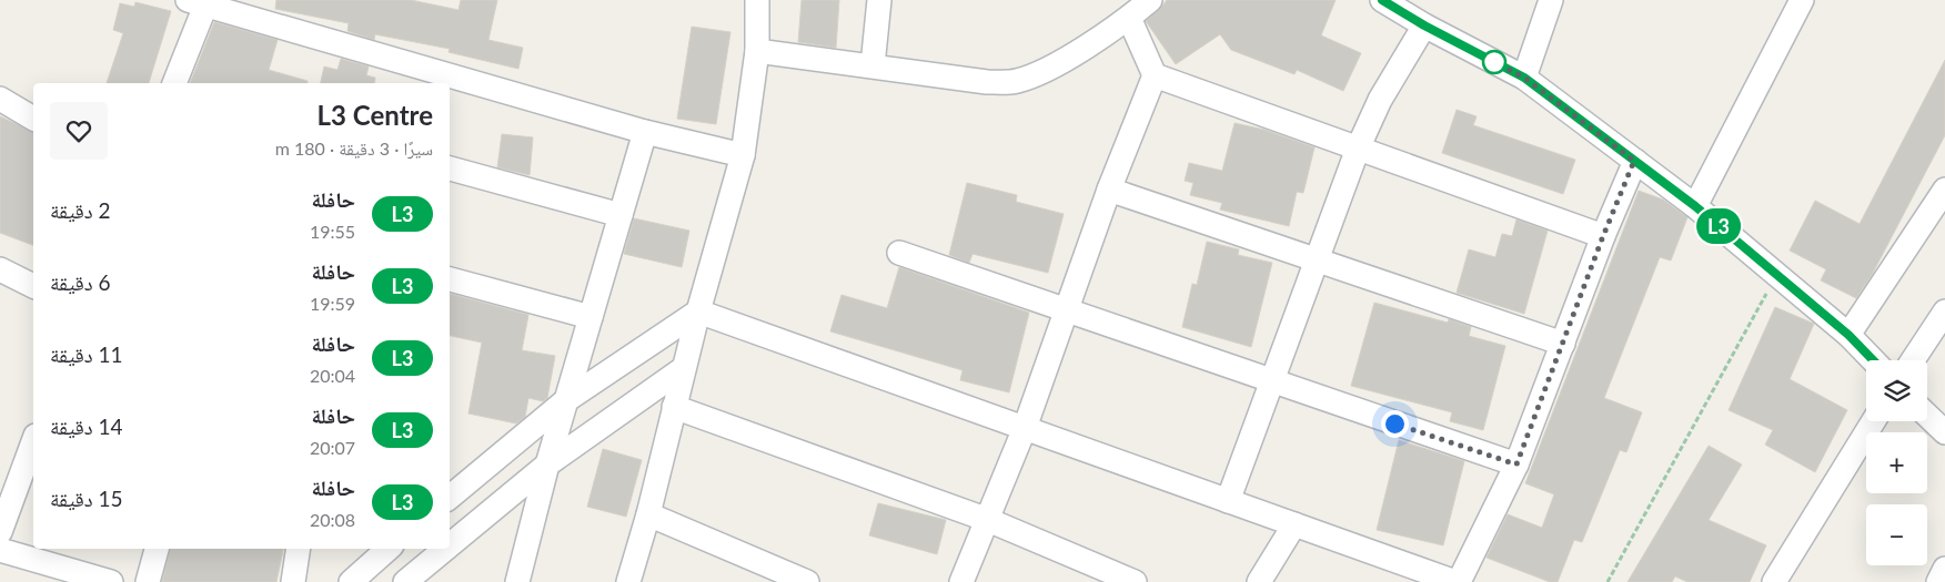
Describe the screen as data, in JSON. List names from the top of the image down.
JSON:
{
  "lines": ["bus line L3"],
  "page": {
    "on_map": "L3",
    "heading": ["L3 Centre", "سيرًا · 3 دقيقة · 180 m"],
    "list": [
      {
        "mark": "L3",
        "name": "حافلة",
        "note": "19:55",
        "value": "2 دقيقة"
      },
      {
        "mark": "L3",
        "name": "حافلة",
        "note": "19:59",
        "value": "6 دقيقة"
      },
      {
        "mark": "L3",
        "name": "حافلة",
        "note": "20:04",
        "value": "11 دقيقة"
      },
      {
        "mark": "L3",
        "name": "حافلة",
        "note": "20:07",
        "value": "14 دقيقة"
      },
      {
        "mark": "L3",
        "name": "حافلة",
        "note": "20:08",
        "value": "15 دقيقة"
      }
    ],
    "map_buttons": ["+", "−"]
  }
}
